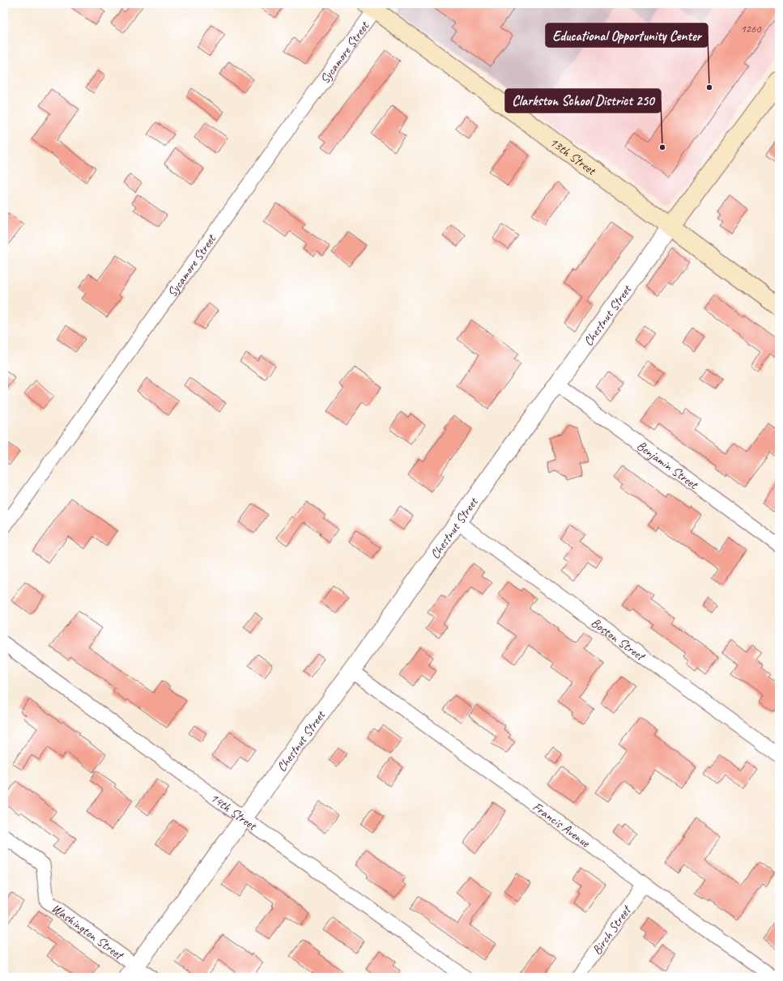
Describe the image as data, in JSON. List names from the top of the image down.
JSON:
{
  "streets": {
    "main road": ["13th Street", "Chestnut Street"],
    "street": [
      "Sycamore Street",
      "Benjamin Street",
      "Boston Street",
      "14th Street",
      "Francis Avenue",
      "Washington Street",
      "Birch Street"
    ]
  },
  "crossings": [
    ["Sycamore Street", "13th Street"],
    ["13th Street", "Chestnut Street"],
    ["Chestnut Street", "Benjamin Street"],
    ["Chestnut Street", "Boston Street"],
    ["Chestnut Street", "14th Street"],
    ["Chestnut Street", "Francis Avenue"],
    ["Chestnut Street", "Washington Street"],
    ["Francis Avenue", "Birch Street"]
  ],
  "places": ["Educational Opportunity Center", "Clarkston School District 250"],
  "house_numbers": ["1260"]
}
